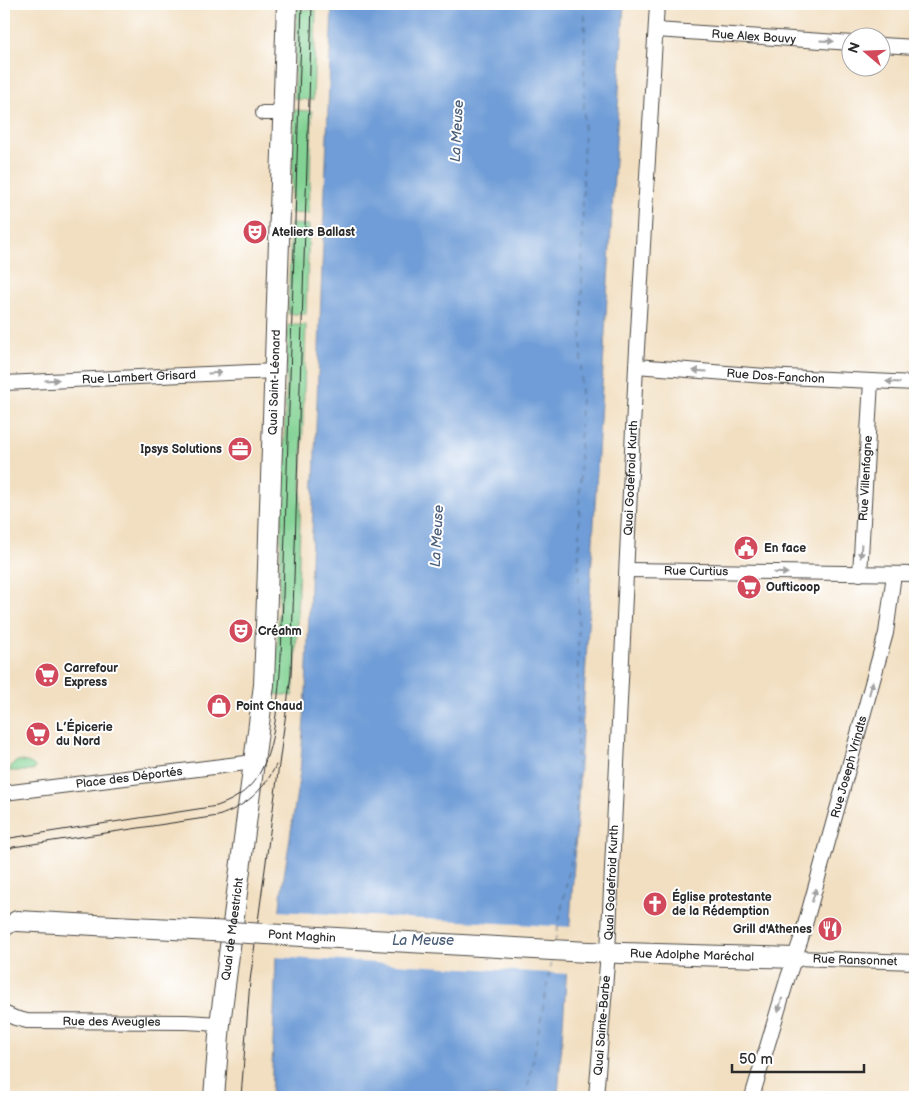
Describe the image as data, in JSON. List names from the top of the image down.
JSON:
{
  "streets": {
    "main road": [
      "Quai Saint-Léonard",
      "Quai de Maestricht",
      "Pont Maghin",
      "Rue Adolphe Maréchal"
    ],
    "street": [
      "Rue Alex Bouvy",
      "Rue Lambert Grisard",
      "Rue Dos-Fanchon",
      "Rue Villenfagne",
      "Quai Godefroid Kurth",
      "Rue Curtius",
      "Rue Joseph Vrindts",
      "Place des Déportés",
      "Rue Ransonnet",
      "Rue des Aveugles",
      "Quai Sainte-Barbe"
    ]
  },
  "crossings": [
    ["Rue Alex Bouvy", "Quai Godefroid Kurth"],
    ["Rue Lambert Grisard", "Quai Saint-Léonard"],
    ["Rue Dos-Fanchon", "Rue Villenfagne"],
    ["Rue Dos-Fanchon", "Quai Godefroid Kurth"],
    ["Quai Saint-Léonard", "Place des Déportés"],
    ["Quai Saint-Léonard", "Quai de Maestricht"],
    ["Rue Villenfagne", "Rue Curtius"],
    ["Quai Godefroid Kurth", "Rue Curtius"],
    ["Quai Godefroid Kurth", "Rue Adolphe Maréchal"],
    ["Quai Godefroid Kurth", "Quai Sainte-Barbe"],
    ["Rue Curtius", "Rue Joseph Vrindts"],
    ["Rue Joseph Vrindts", "Rue Adolphe Maréchal"],
    ["Rue Joseph Vrindts", "Rue Ransonnet"],
    ["Place des Déportés", "Quai de Maestricht"],
    ["Quai de Maestricht", "Rue des Aveugles"],
    ["Pont Maghin", "Rue Adolphe Maréchal"],
    ["Rue Adolphe Maréchal", "Rue Ransonnet"],
    ["Rue Adolphe Maréchal", "Quai Sainte-Barbe"]
  ],
  "one_way": [
    "Rue Alex Bouvy",
    "Rue Lambert Grisard",
    "Rue Dos-Fanchon",
    "Rue Villenfagne",
    "Rue Curtius"
  ],
  "water": ["La Meuse"],
  "places": {
    "theatre": ["Ateliers Ballast", "Créahm"],
    "office": ["Ipsys Solutions"],
    "public building": ["En face"],
    "supermarket": ["Oufticoop", "Carrefour Express", "L’Épicerie du Nord"],
    "shop": ["Point Chaud"],
    "church": ["Église protestante de la Rédemption"],
    "restaurant": ["Grill d'Athenes"]
  },
  "scale_bar": "50 m",
  "north": "left"
}
